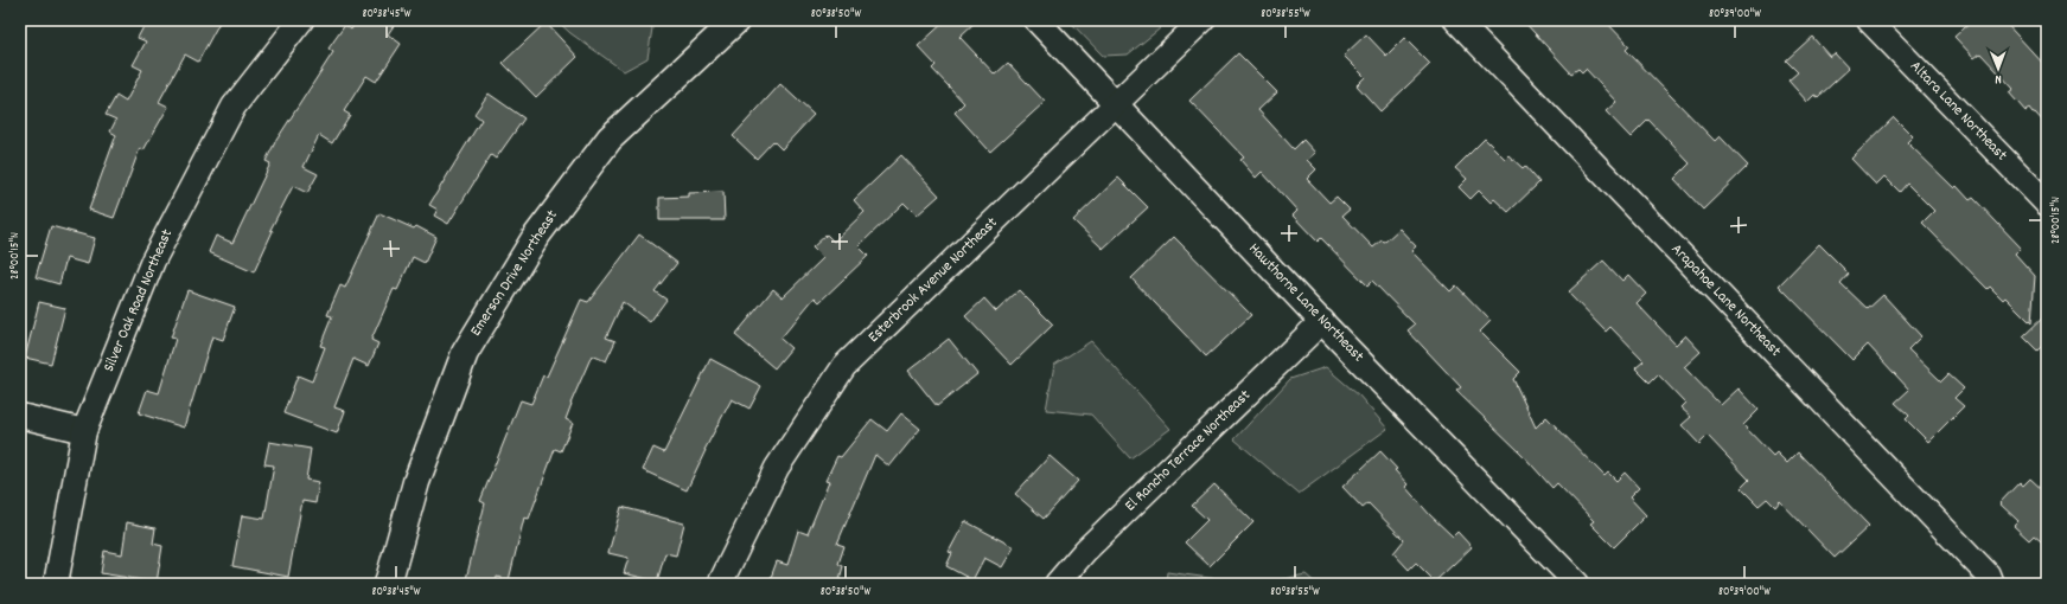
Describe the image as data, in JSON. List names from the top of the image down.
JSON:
{
  "streets": {
    "street": [
      "Altara Lane Northeast",
      "Emerson Drive Northeast",
      "Esterbrook Avenue Northeast",
      "Silver Oak Road Northeast",
      "Arapahoe Lane Northeast",
      "Hawthorne Lane Northeast",
      "El Rancho Terrace Northeast"
    ]
  },
  "crossings": [
    ["Esterbrook Avenue Northeast", "Hawthorne Lane Northeast"],
    ["Hawthorne Lane Northeast", "El Rancho Terrace Northeast"]
  ],
  "north": "bottom",
  "coordinates": [
    "80°38'45\"W",
    "80°38'50\"W",
    "80°38'55\"W",
    "80°39'00\"W",
    "28°00'15\"N"
  ]
}
